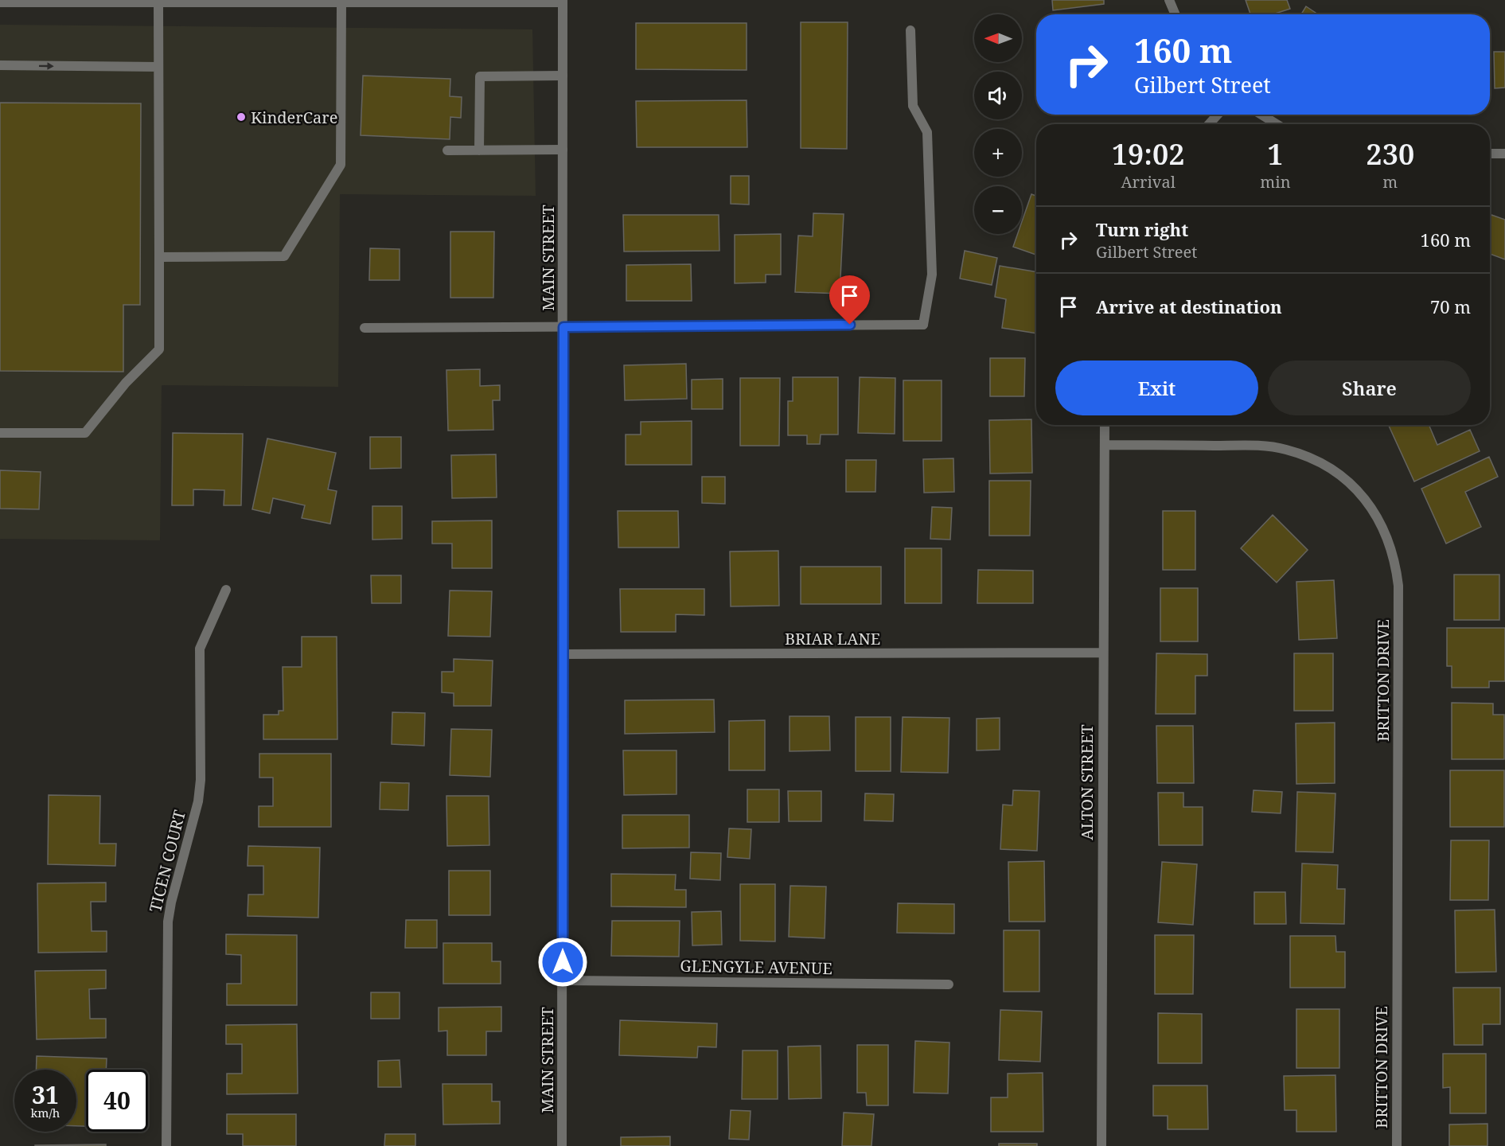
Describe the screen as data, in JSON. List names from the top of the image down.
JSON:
{
  "streets": {
    "street": [
      "MAIN STREET",
      "BRIAR LANE",
      "BRITTON DRIVE",
      "ALTON STREET",
      "TICEN COURT",
      "GLENGYLE AVENUE"
    ]
  },
  "crossings": [
    ["MAIN STREET", "BRIAR LANE"],
    ["MAIN STREET", "GLENGYLE AVENUE"],
    ["BRIAR LANE", "ALTON STREET"],
    ["BRITTON DRIVE", "ALTON STREET"]
  ],
  "places": ["KinderCare"],
  "north": "left",
  "page": {
    "map_buttons": ["+", "−"],
    "turn": ["160 m", "Gilbert Street"],
    "eta": [
      "19:02",
      "Arrival",
      "1",
      "min",
      "230",
      "m"
    ],
    "list": [
      {
        "name": "Turn right",
        "note": "Gilbert Street",
        "value": "160 m"
      },
      {
        "name": "Arrive at destination",
        "value": "70 m"
      }
    ],
    "buttons": ["Exit", "Share"],
    "speed": "31 km/h",
    "limit": "40"
  }
}
